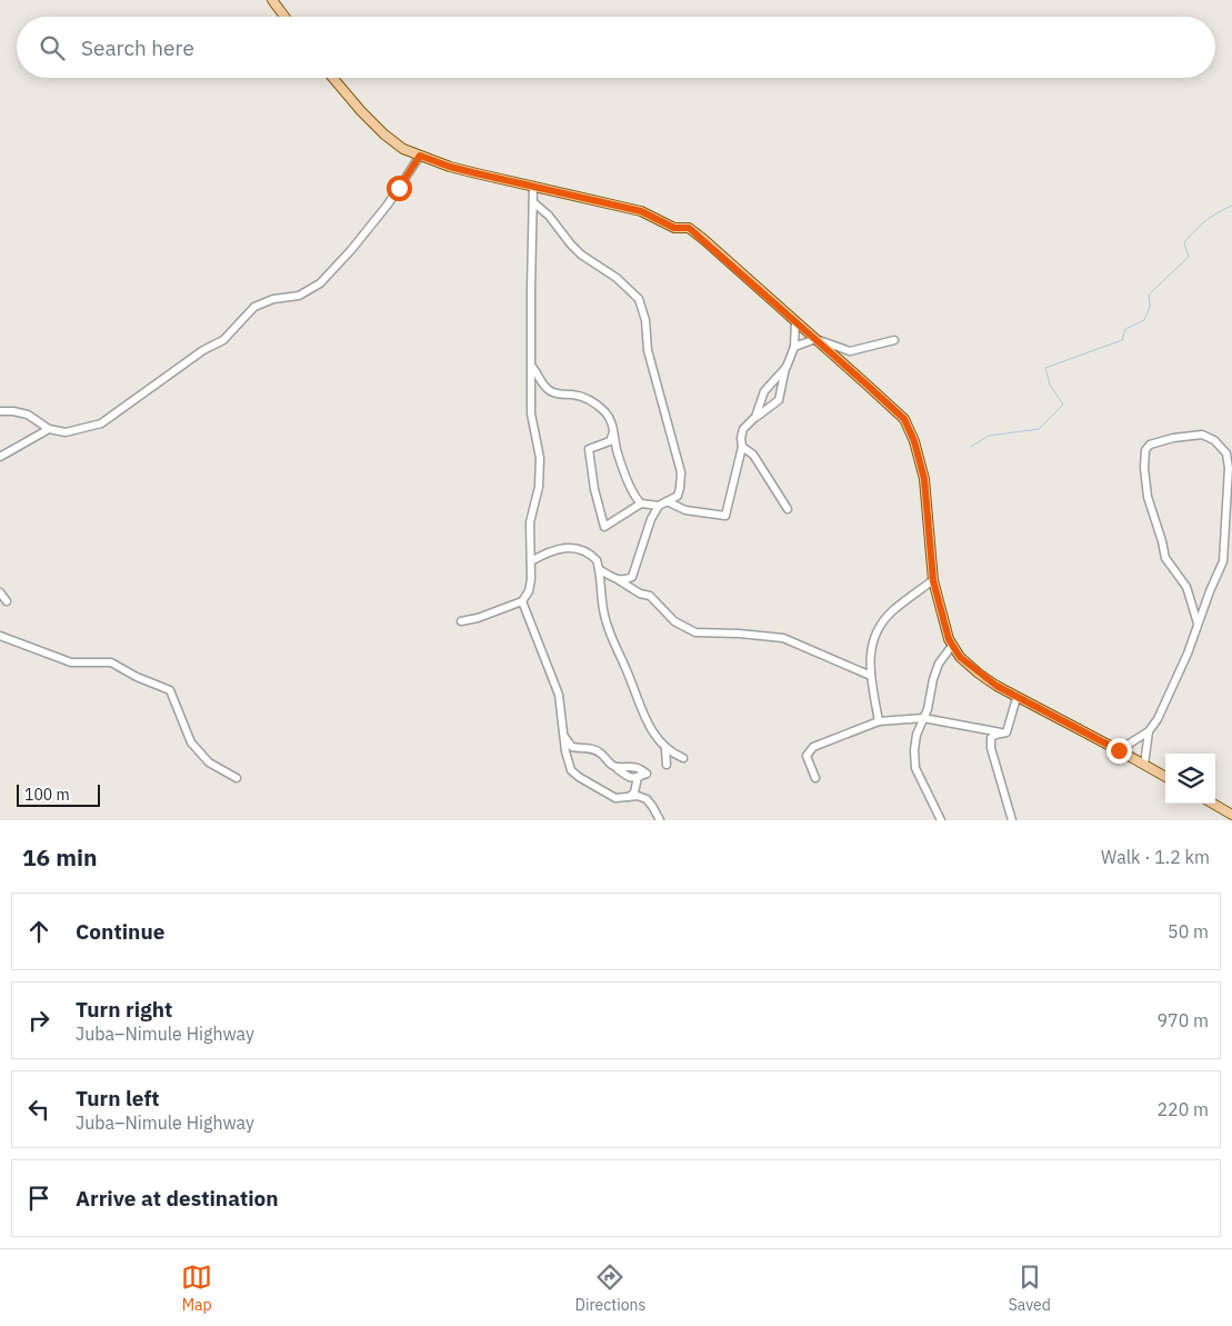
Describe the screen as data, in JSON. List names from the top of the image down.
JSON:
{
  "scale_bar": "100 m",
  "page": {
    "search": "Search here",
    "scale": "100 m",
    "heading": ["16 min", "Walk · 1.2 km"],
    "list": [
      ["Continue", "50 m"],
      ["Turn right", "Juba–Nimule Highway", "970 m"],
      ["Turn left", "Juba–Nimule Highway", "220 m"],
      "Arrive at destination"
    ],
    "nav": ["Map", "Directions", "Saved"]
  }
}
